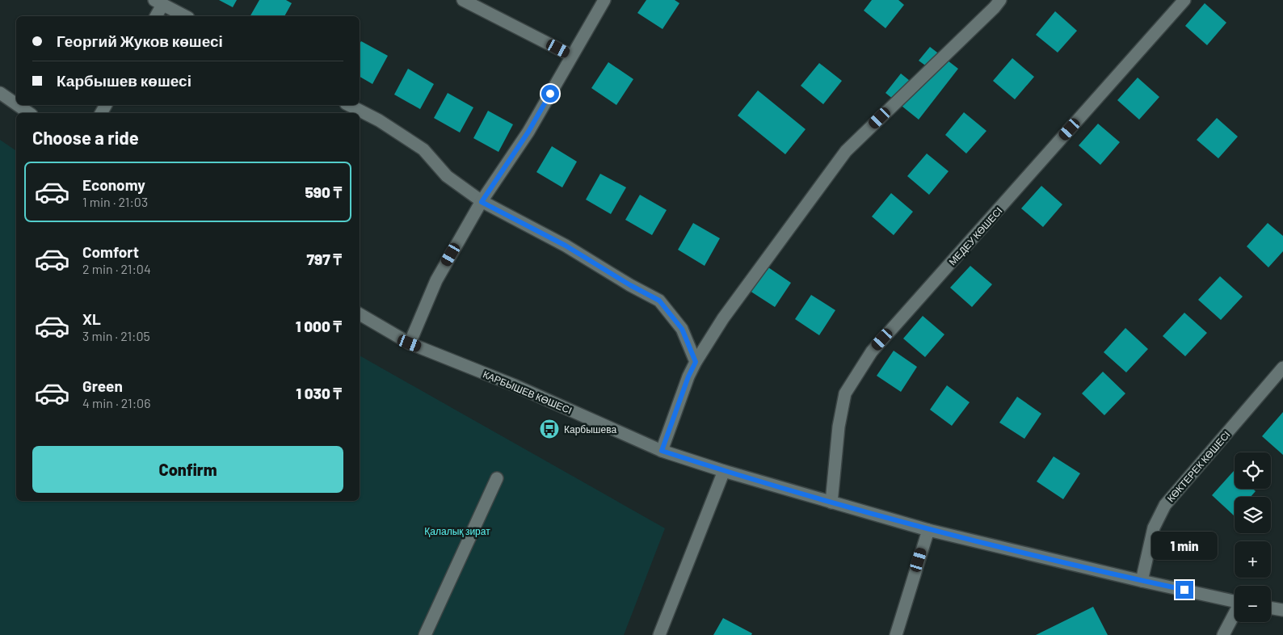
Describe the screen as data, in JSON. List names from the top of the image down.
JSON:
{
  "streets": {
    "street": ["МЕДЕУ КӨШЕСІ", "КАРБЫШЕВ КӨШЕСІ", "КӨКТЕРЕК КӨШЕСІ"]
  },
  "crossings": [
    ["МЕДЕУ КӨШЕСІ", "КАРБЫШЕВ КӨШЕСІ"],
    ["КАРБЫШЕВ КӨШЕСІ", "КӨКТЕРЕК КӨШЕСІ"]
  ],
  "parks": ["Қалалық зират"],
  "places": {
    "bus stop": ["Карбышева"]
  },
  "page": {
    "banner": ["Георгий Жуков көшесі", "Карбышев көшесі"],
    "heading": "Choose a ride",
    "list": [
      {
        "name": "Economy",
        "note": "1 min · 21:03",
        "value": "590 ₸"
      },
      {
        "name": "Comfort",
        "note": "2 min · 21:04",
        "value": "797 ₸"
      },
      {
        "name": "XL",
        "note": "3 min · 21:05",
        "value": "1 000 ₸"
      },
      {
        "name": "Green",
        "note": "4 min · 21:06",
        "value": "1 030 ₸"
      }
    ],
    "buttons": "Confirm",
    "map_buttons": ["+", "−"],
    "bubble": "1 min"
  }
}
